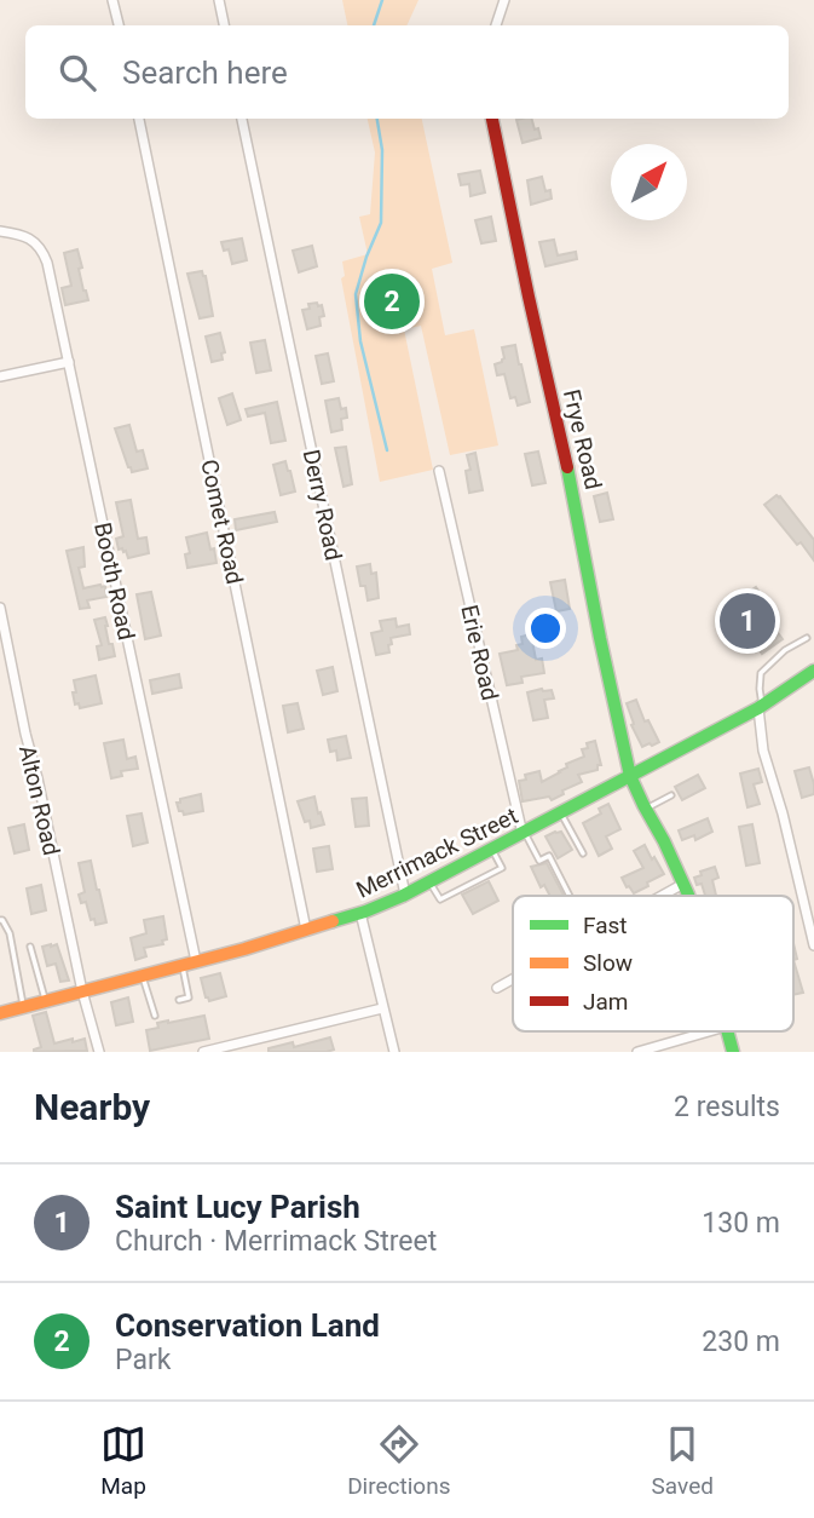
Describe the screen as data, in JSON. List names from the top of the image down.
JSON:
{
  "streets": {
    "street": [
      "Frye Road",
      "Derry Road",
      "Comet Road",
      "Booth Road",
      "Erie Road",
      "Alton Road",
      "Merrimack Street"
    ]
  },
  "crossings": [
    ["Frye Road", "Merrimack Street"],
    ["Derry Road", "Merrimack Street"],
    ["Comet Road", "Merrimack Street"],
    ["Booth Road", "Merrimack Street"],
    ["Erie Road", "Merrimack Street"],
    ["Alton Road", "Merrimack Street"]
  ],
  "legend": ["Fast", "Slow", "Jam"],
  "north": "top right",
  "page": {
    "search": "Search here",
    "pins": ["2", "1"],
    "heading": ["Nearby", "2 results"],
    "list": [
      {
        "mark": "1",
        "name": "Saint Lucy Parish",
        "note": "Church · Merrimack Street",
        "value": "130 m"
      },
      {
        "mark": "2",
        "name": "Conservation Land",
        "note": "Park",
        "value": "230 m"
      }
    ],
    "nav": ["Map", "Directions", "Saved"]
  }
}
